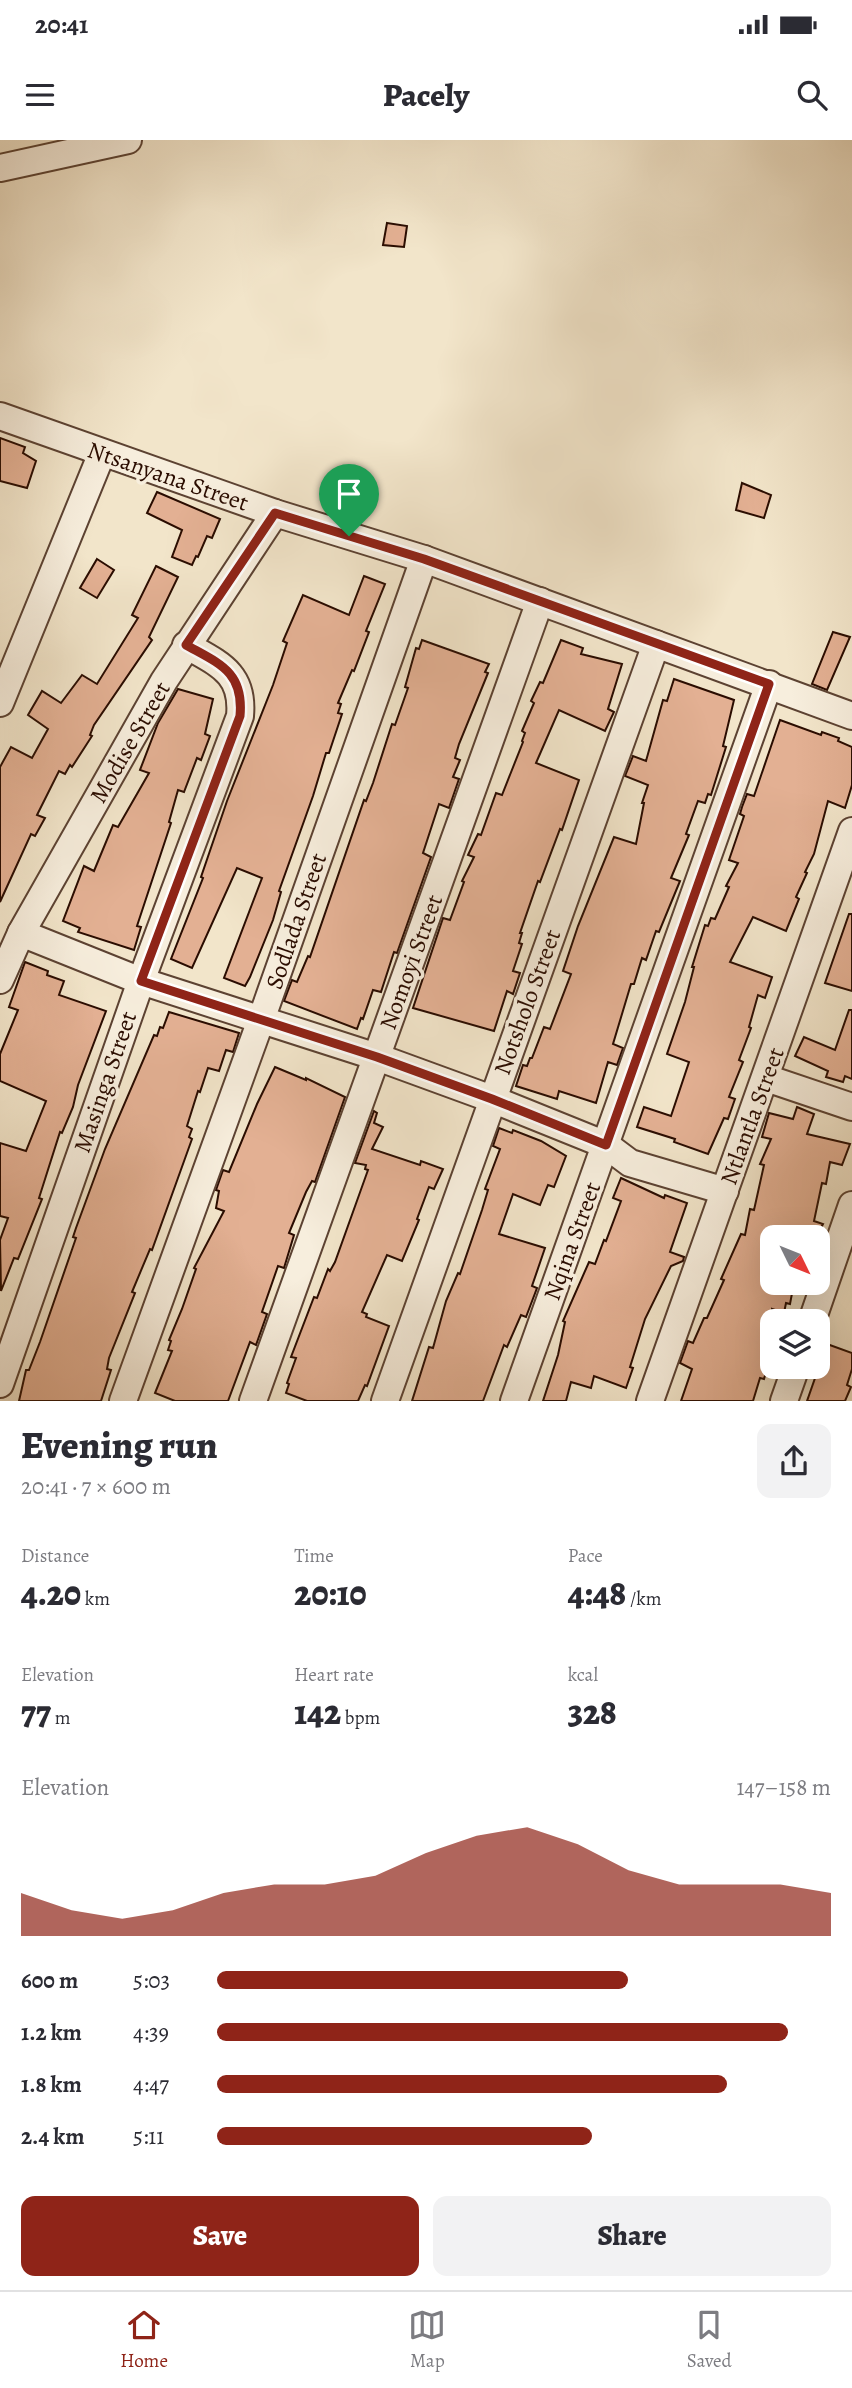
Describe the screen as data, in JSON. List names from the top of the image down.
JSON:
{
  "streets": {
    "street": [
      "Ntsanyana Street",
      "Modise Street",
      "Sodlada Street",
      "Nomoyi Street",
      "Notsholo Street",
      "Masinga Street",
      "Ntlantla Street",
      "Nqina Street"
    ]
  },
  "crossings": [
    ["Ntsanyana Street", "Modise Street"],
    ["Ntsanyana Street", "Sodlada Street"],
    ["Ntsanyana Street", "Nomoyi Street"],
    ["Ntsanyana Street", "Notsholo Street"],
    ["Ntsanyana Street", "Nqina Street"],
    ["Modise Street", "Masinga Street"]
  ],
  "north": "bottom right",
  "page": {
    "status": "20:41",
    "header": "Pacely",
    "heading": ["Evening run", "20:41 · 7 × 600 m"],
    "stats": [
      ["Distance", "4.20 km"],
      ["Time", "20:10"],
      ["Pace", "4:48 /km"],
      ["Elevation", "77 m"],
      ["Heart rate", "142 bpm"],
      ["kcal", "328"]
    ],
    "chart": ["Elevation", "147–158 m"],
    "list": [
      {
        "name": "600 m",
        "note": "5:03"
      },
      {
        "name": "1.2 km",
        "note": "4:39"
      },
      {
        "name": "1.8 km",
        "note": "4:47"
      },
      {
        "name": "2.4 km",
        "note": "5:11"
      }
    ],
    "buttons": ["Save", "Share"],
    "tabs": ["Home", "Map", "Saved"]
  }
}
